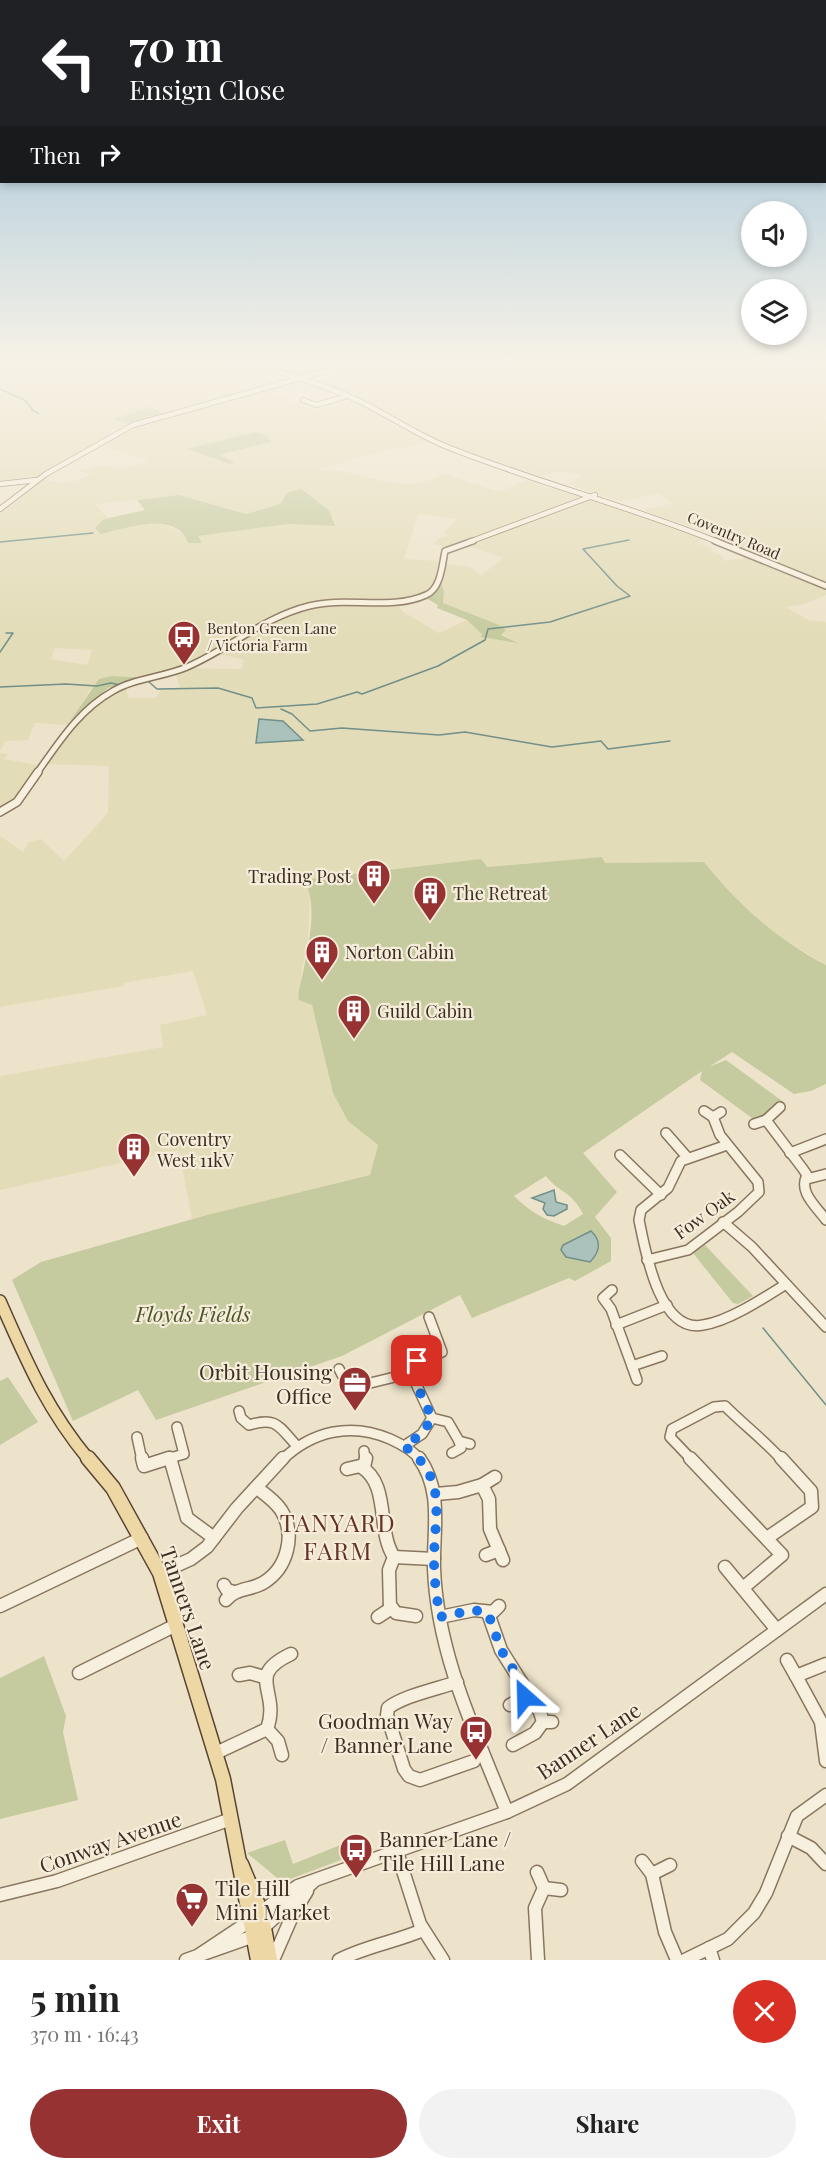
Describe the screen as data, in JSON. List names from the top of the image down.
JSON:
{
  "streets": {
    "main road": ["Tanners Lane"],
    "street": [
      "Coventry Road",
      "Fow Oak",
      "Banner Lane",
      "Conway Avenue"
    ]
  },
  "crossings": [
    ["Tanners Lane", "Banner Lane"],
    ["Tanners Lane", "Conway Avenue"]
  ],
  "districts": ["TANYARD FARM"],
  "parks": ["Floyds Fields"],
  "places": {
    "bus stop": ["Benton Green Lane / Victoria Farm", "Goodman Way / Banner Lane", "Banner Lane / Tile Hill Lane"],
    "building": [
      "Trading Post",
      "The Retreat",
      "Norton Cabin",
      "Guild Cabin",
      "Coventry West 11kV"
    ],
    "office": ["Orbit Housing Office"],
    "supermarket": ["Tile Hill Mini Market"]
  },
  "page": {
    "turn": ["70 m", "Ensign Close"],
    "then": "Then",
    "heading": ["5 min", "370 m · 16:43"],
    "buttons": ["Exit", "Share"]
  }
}
